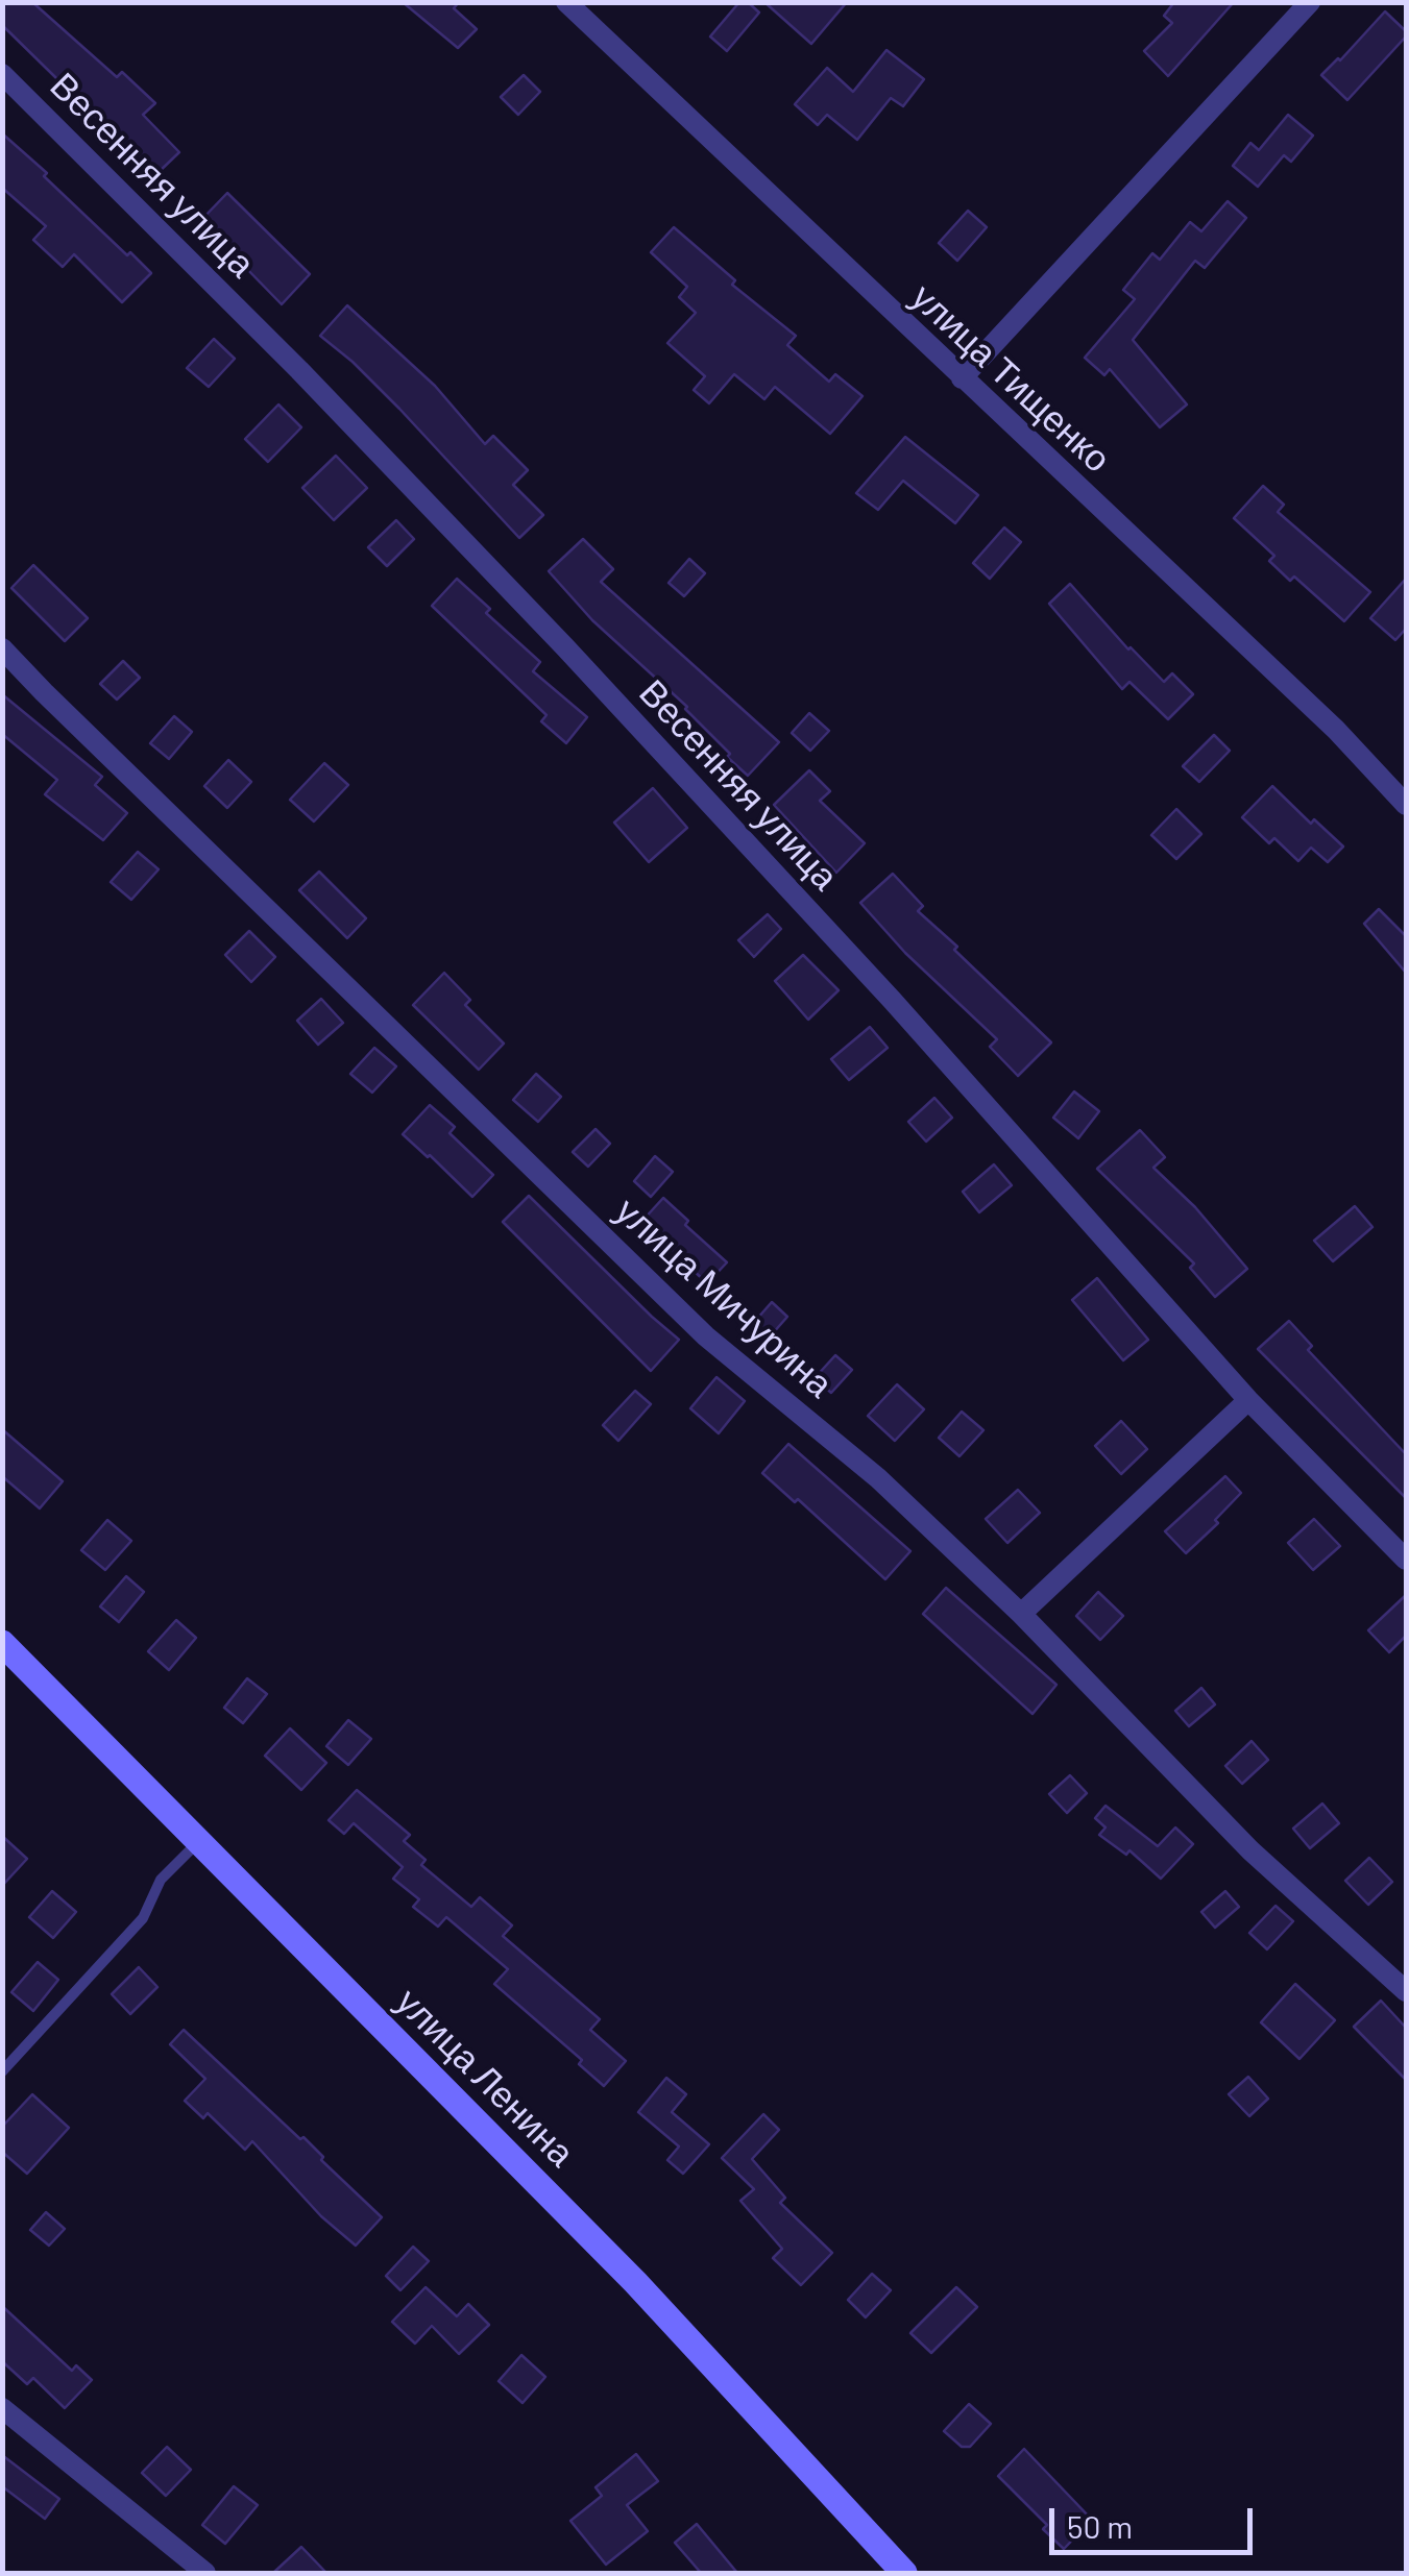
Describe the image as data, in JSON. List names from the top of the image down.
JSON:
{
  "streets": {
    "main road": ["улица Ленина"],
    "street": ["Весенняя улица", "улица Тищенко", "улица Мичурина"]
  },
  "scale_bar": "50 m"
}
